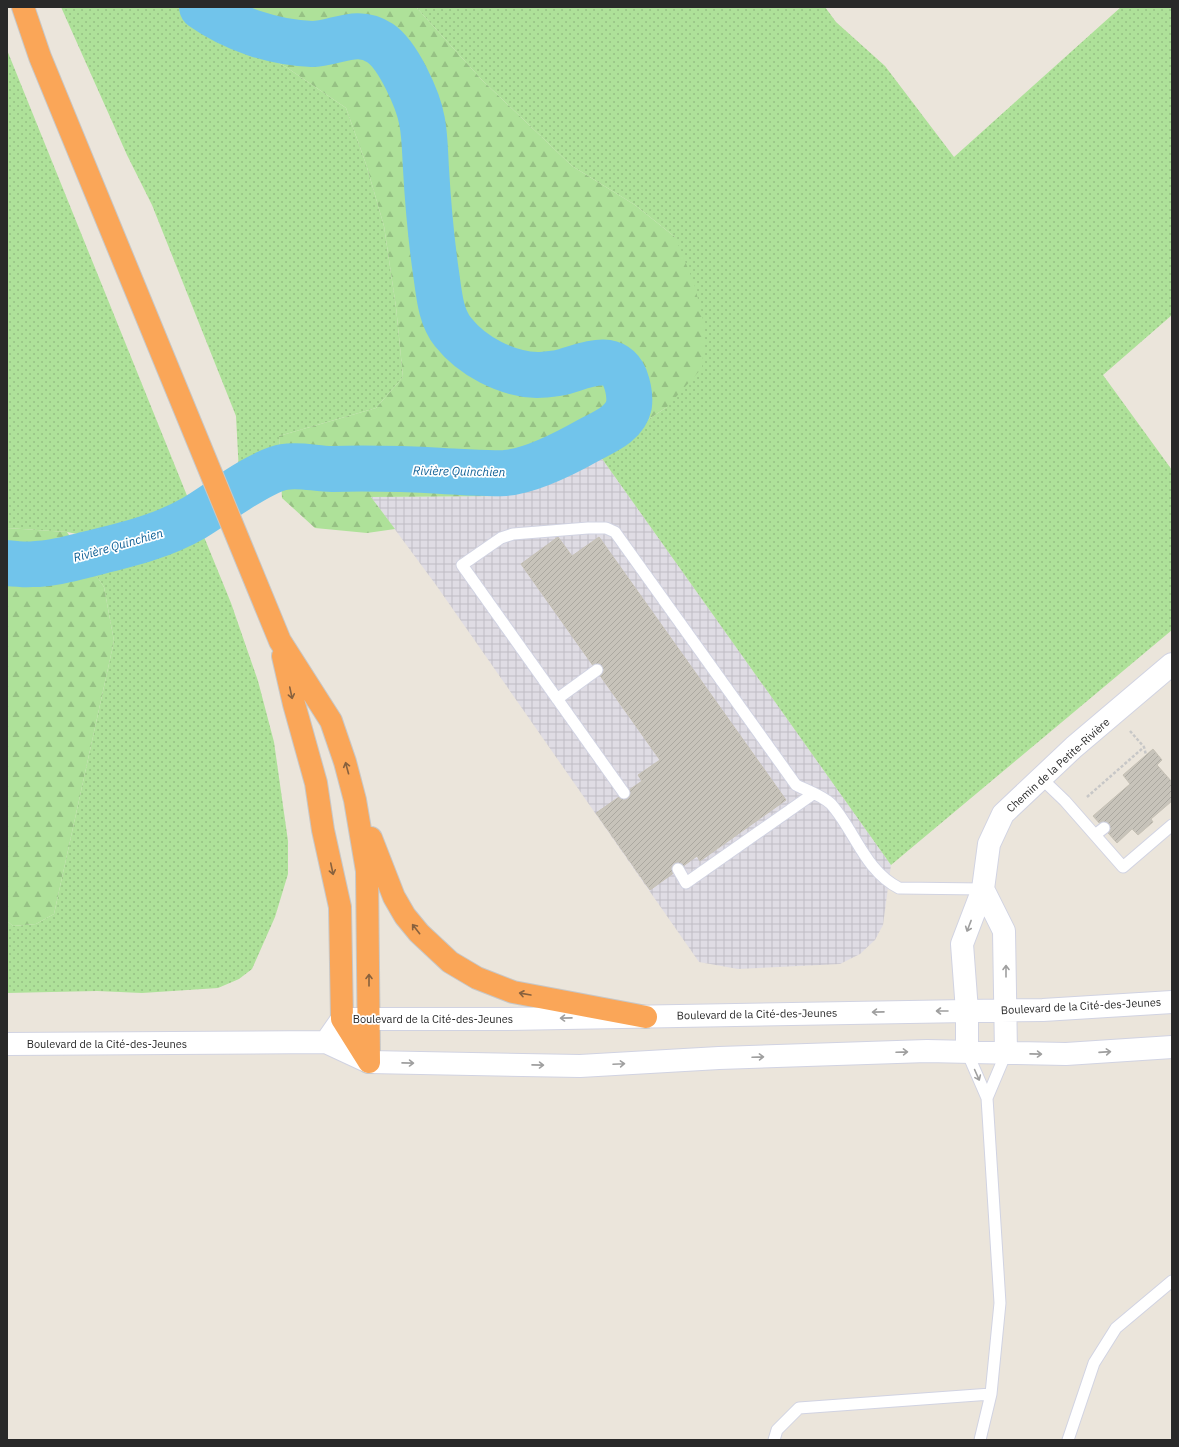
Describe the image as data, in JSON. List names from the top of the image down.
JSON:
{
  "streets": {
    "main road": ["Chemin de la Petite-Rivière", "Boulevard de la Cité-des-Jeunes"]
  },
  "crossings": [
    ["Chemin de la Petite-Rivière", "Boulevard de la Cité-des-Jeunes"]
  ],
  "water": ["Rivière Quinchien"]
}
